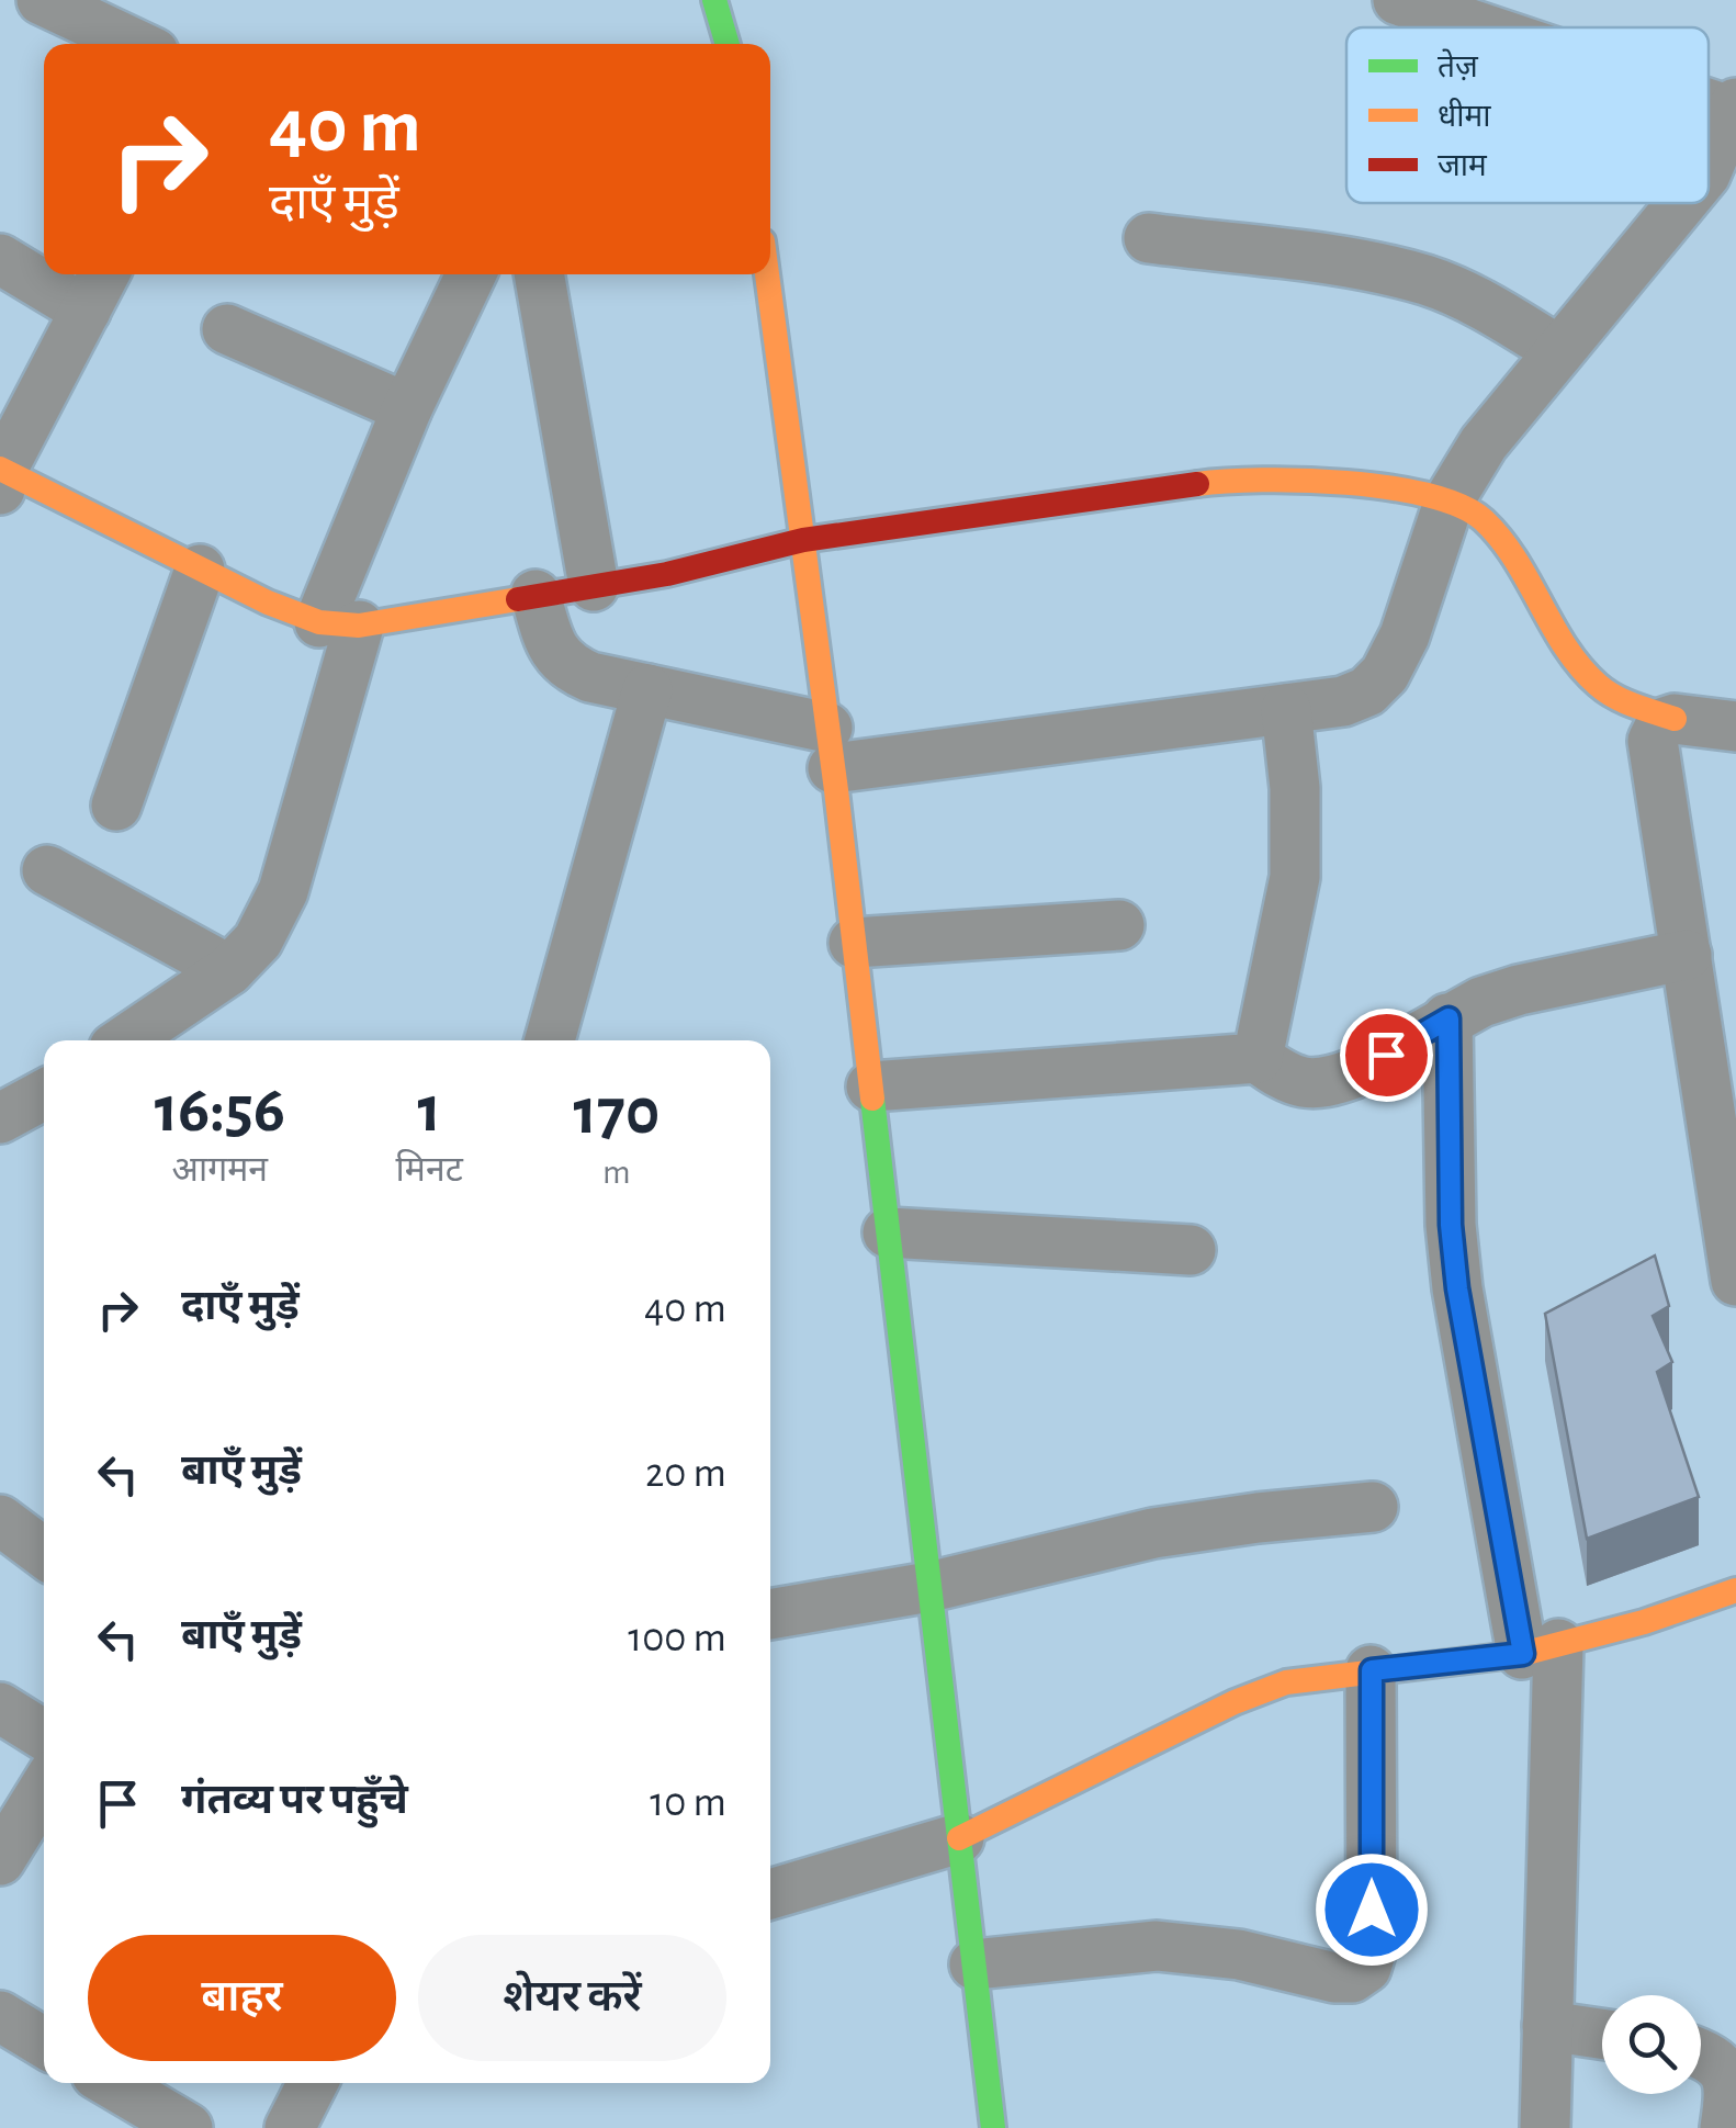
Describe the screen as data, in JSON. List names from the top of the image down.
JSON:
{
  "legend": ["तेज़", "धीमा", "जाम"],
  "page": {
    "turn": ["40 m", "दाएँ मुड़ें"],
    "eta": [
      "16:56",
      "आगमन",
      "1",
      "मिनट",
      "170",
      "m"
    ],
    "list": [
      {
        "name": "दाएँ मुड़ें",
        "value": "40 m"
      },
      {
        "name": "बाएँ मुड़ें",
        "value": "20 m"
      },
      {
        "name": "बाएँ मुड़ें",
        "value": "100 m"
      },
      {
        "name": "गंतव्य पर पहुँचे",
        "value": "10 m"
      }
    ],
    "buttons": ["बाहर", "शेयर करें"]
  }
}
